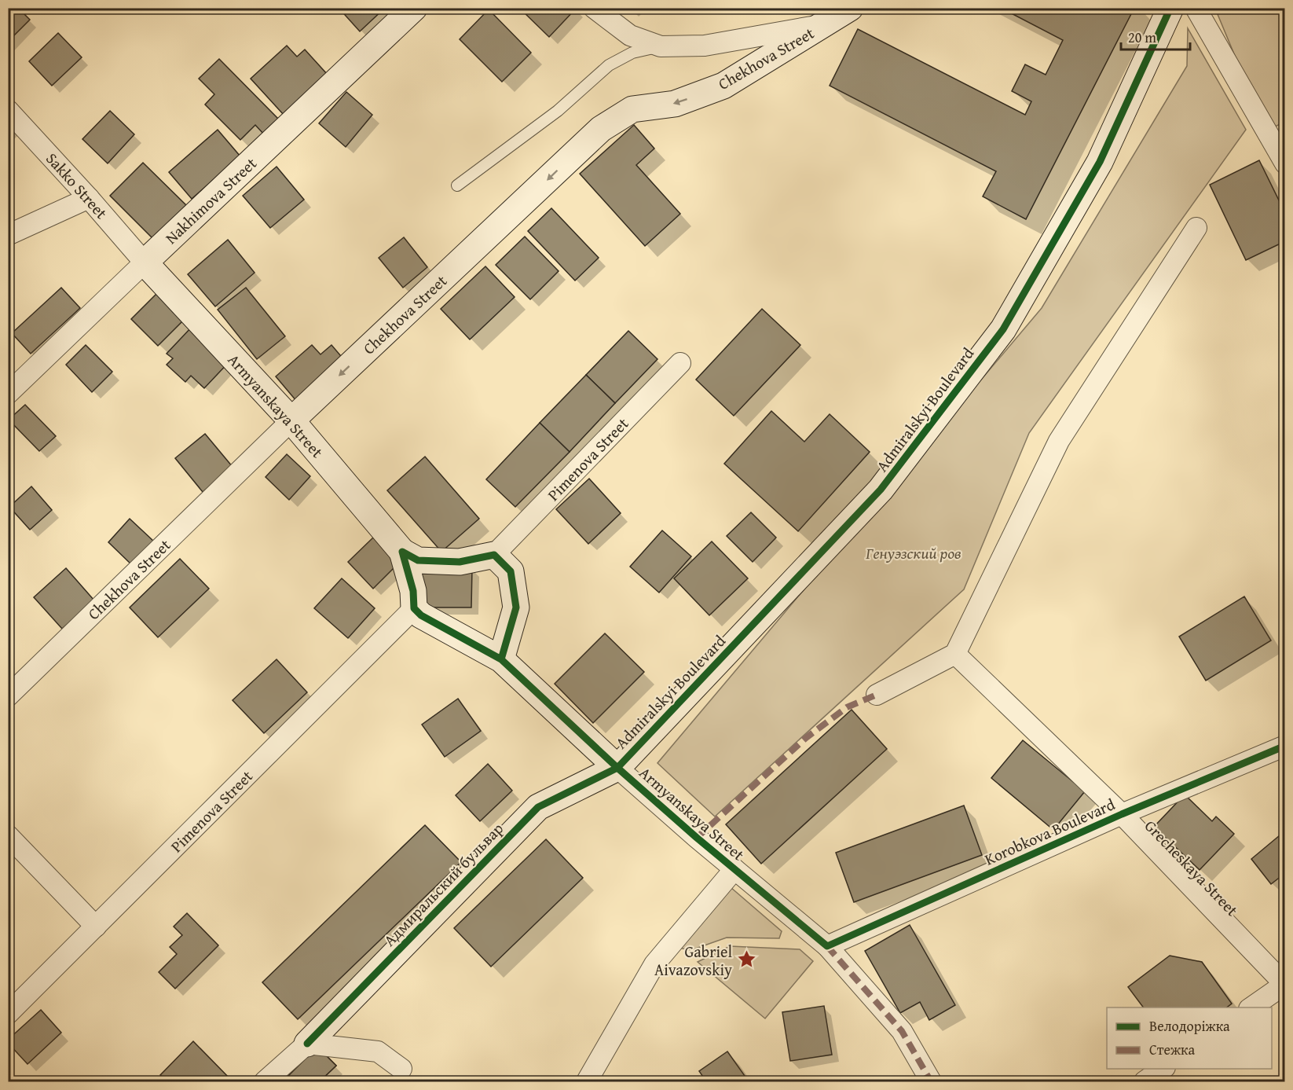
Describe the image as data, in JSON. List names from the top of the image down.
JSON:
{
  "streets": {
    "street": [
      "Chekhova Street",
      "Sakko Street",
      "Nakhimova Street",
      "Armyanskaya Street",
      "Admiralskyi Boulevard",
      "Pimenova Street",
      "Korobkova Boulevard",
      "Grecheskaya Street",
      "Адмиральский бульвар"
    ]
  },
  "crossings": [
    ["Chekhova Street", "Armyanskaya Street"],
    ["Sakko Street", "Nakhimova Street"],
    ["Sakko Street", "Armyanskaya Street"],
    ["Nakhimova Street", "Armyanskaya Street"],
    ["Armyanskaya Street", "Admiralskyi Boulevard"],
    ["Armyanskaya Street", "Pimenova Street"],
    ["Armyanskaya Street", "Korobkova Boulevard"],
    ["Armyanskaya Street", "Адмиральский бульвар"],
    ["Admiralskyi Boulevard", "Адмиральский бульвар"],
    ["Korobkova Boulevard", "Grecheskaya Street"]
  ],
  "one_way": ["Chekhova Street"],
  "parks": ["Генуэзский ров"],
  "places": {
    "place": ["Gabriel Aivazovskiy"]
  },
  "legend": ["Велодоріжка", "Стежка"],
  "scale_bar": "20 m"
}
